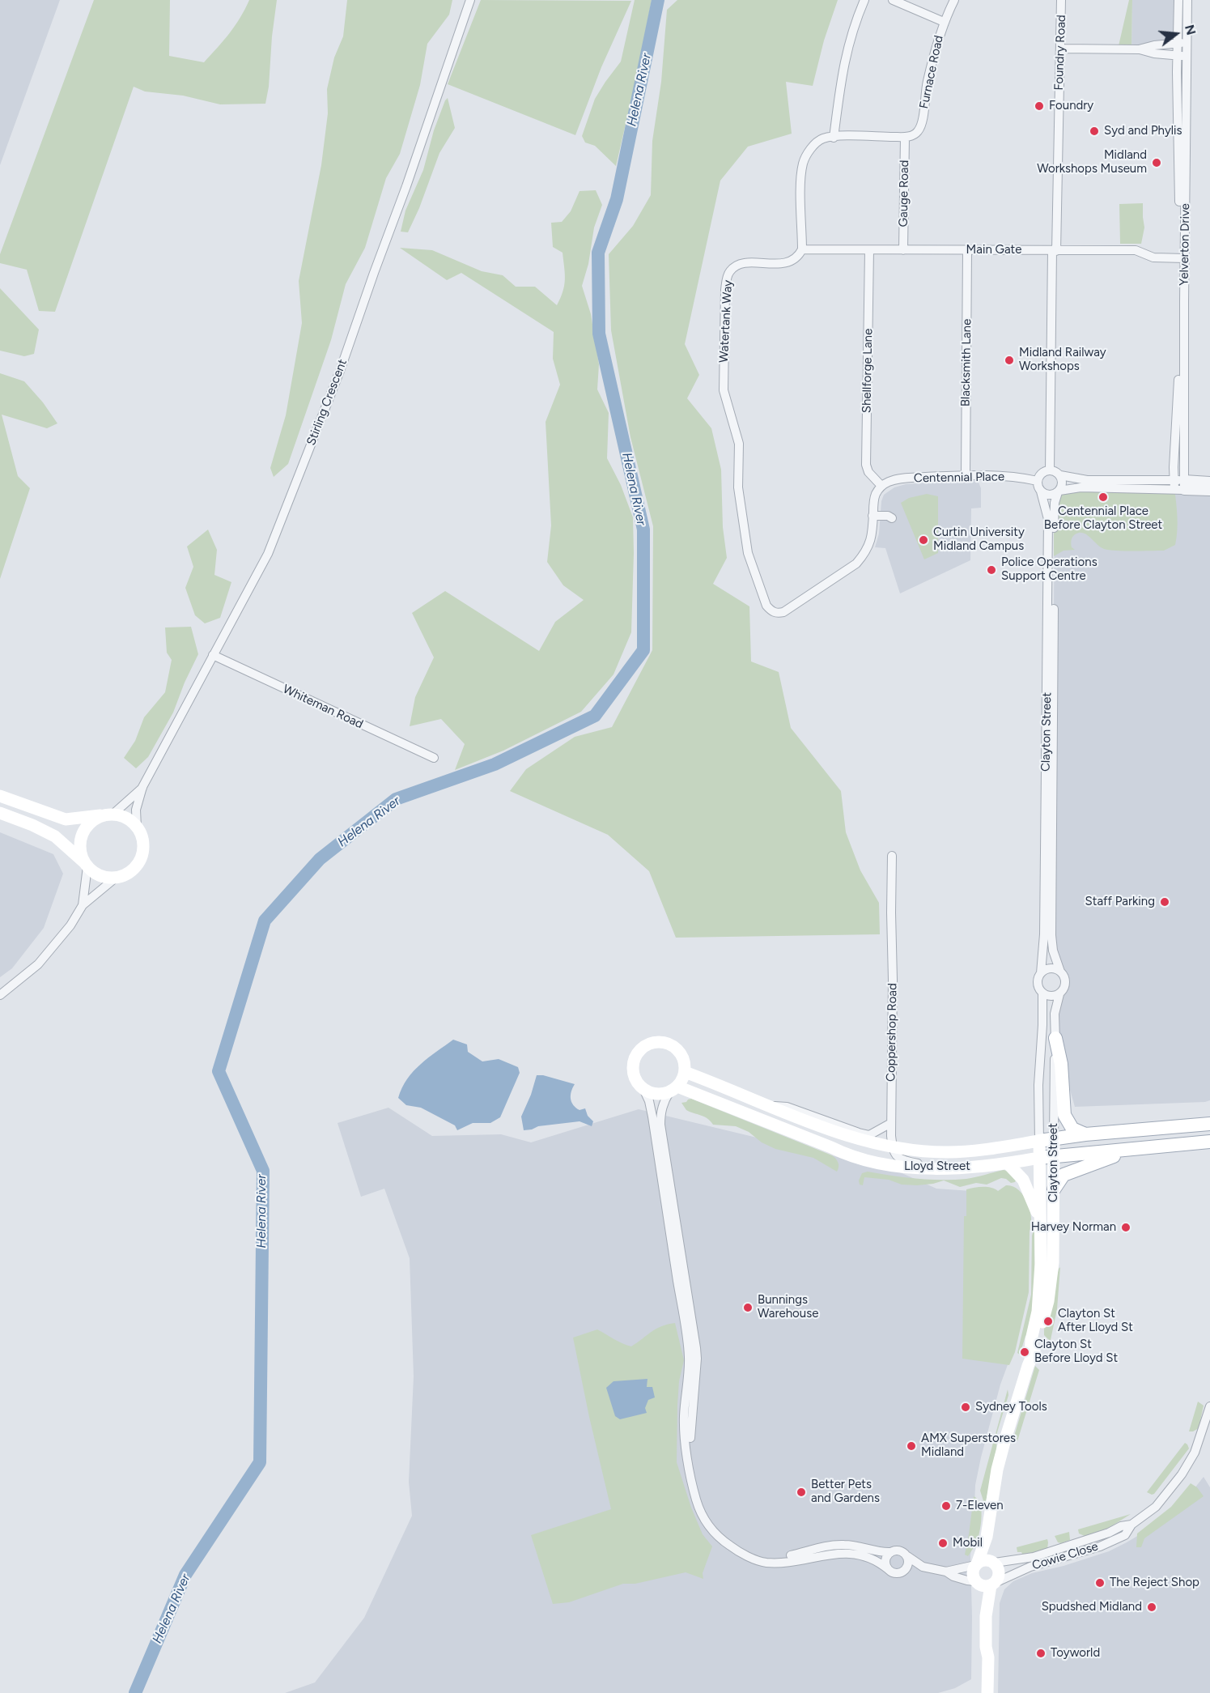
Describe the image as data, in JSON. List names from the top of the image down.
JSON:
{
  "streets": {
    "main road": ["Clayton Street", "Lloyd Street"],
    "street": [
      "Foundry Road",
      "Furnace Road",
      "Gauge Road",
      "Yelverton Drive",
      "Main Gate",
      "Watertank Way",
      "Blacksmith Lane",
      "Shellforge Lane",
      "Stirling Crescent",
      "Centennial Place",
      "Whiteman Road",
      "Coppershop Road",
      "Cowie Close"
    ]
  },
  "crossings": [
    ["Foundry Road", "Main Gate"],
    ["Foundry Road", "Centennial Place"],
    ["Foundry Road", "Clayton Street"],
    ["Furnace Road", "Gauge Road"],
    ["Gauge Road", "Main Gate"],
    ["Yelverton Drive", "Main Gate"],
    ["Main Gate", "Watertank Way"],
    ["Main Gate", "Blacksmith Lane"],
    ["Main Gate", "Shellforge Lane"],
    ["Blacksmith Lane", "Centennial Place"],
    ["Shellforge Lane", "Centennial Place"],
    ["Stirling Crescent", "Whiteman Road"],
    ["Centennial Place", "Clayton Street"],
    ["Clayton Street", "Lloyd Street"],
    ["Clayton Street", "Cowie Close"],
    ["Coppershop Road", "Lloyd Street"]
  ],
  "water": ["Helena River"],
  "places": [
    "Foundry",
    "Syd and Phylis",
    "Midland Workshops Museum",
    "Midland Railway Workshops",
    "Centennial Place Before Clayton Street",
    "Curtin University Midland Campus",
    "Police Operations Support Centre",
    "Staff Parking",
    "Harvey Norman",
    "Bunnings Warehouse",
    "Clayton St After Lloyd St",
    "Clayton St Before Lloyd St",
    "Sydney Tools",
    "AMX Superstores Midland",
    "Better Pets and Gardens",
    "7-Eleven",
    "Mobil",
    "The Reject Shop",
    "Spudshed Midland",
    "Toyworld"
  ],
  "north": "right"
}
